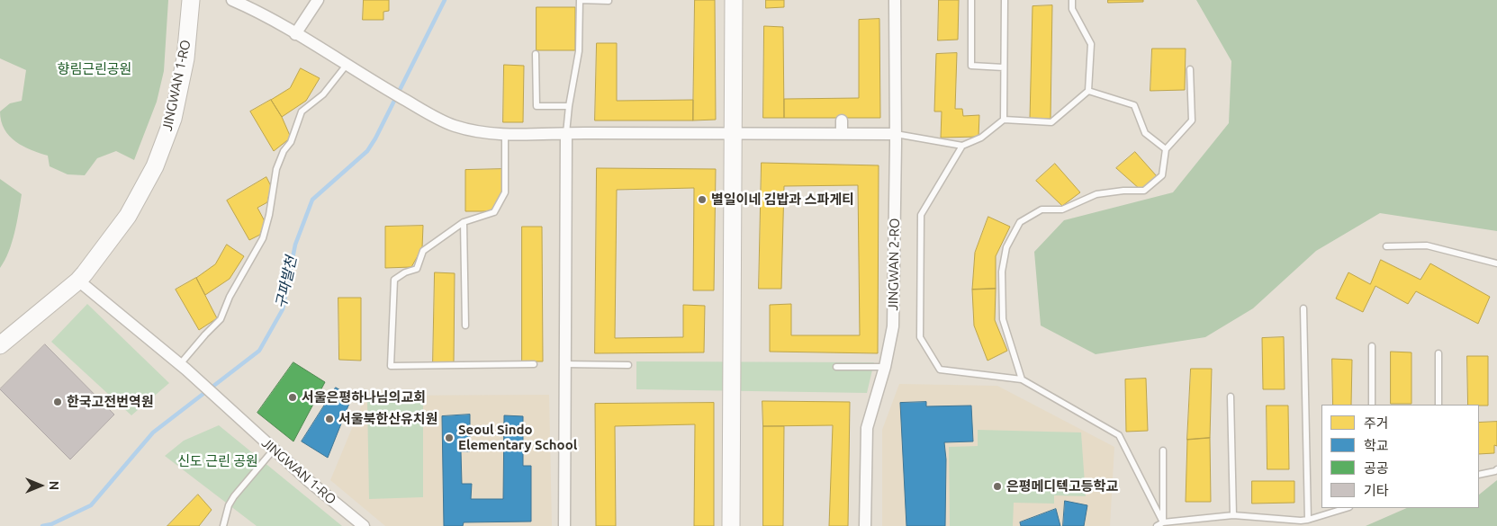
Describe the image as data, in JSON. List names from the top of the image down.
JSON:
{
  "streets": {
    "street": ["JINGWAN 1-RO", "JINGWAN 2-RO"]
  },
  "water": ["구파발천"],
  "parks": ["향림근린공원", "신도 근린 공원"],
  "places": [
    "별일이네 김밥과 스파게티",
    "서울은평하나님의교회",
    "한국고전번역원",
    "서울북한산유치원",
    "Seoul Sindo Elementary School",
    "은평메디텍고등학교"
  ],
  "legend": [
    "주거",
    "학교",
    "공공",
    "기타"
  ],
  "north": "right"
}
